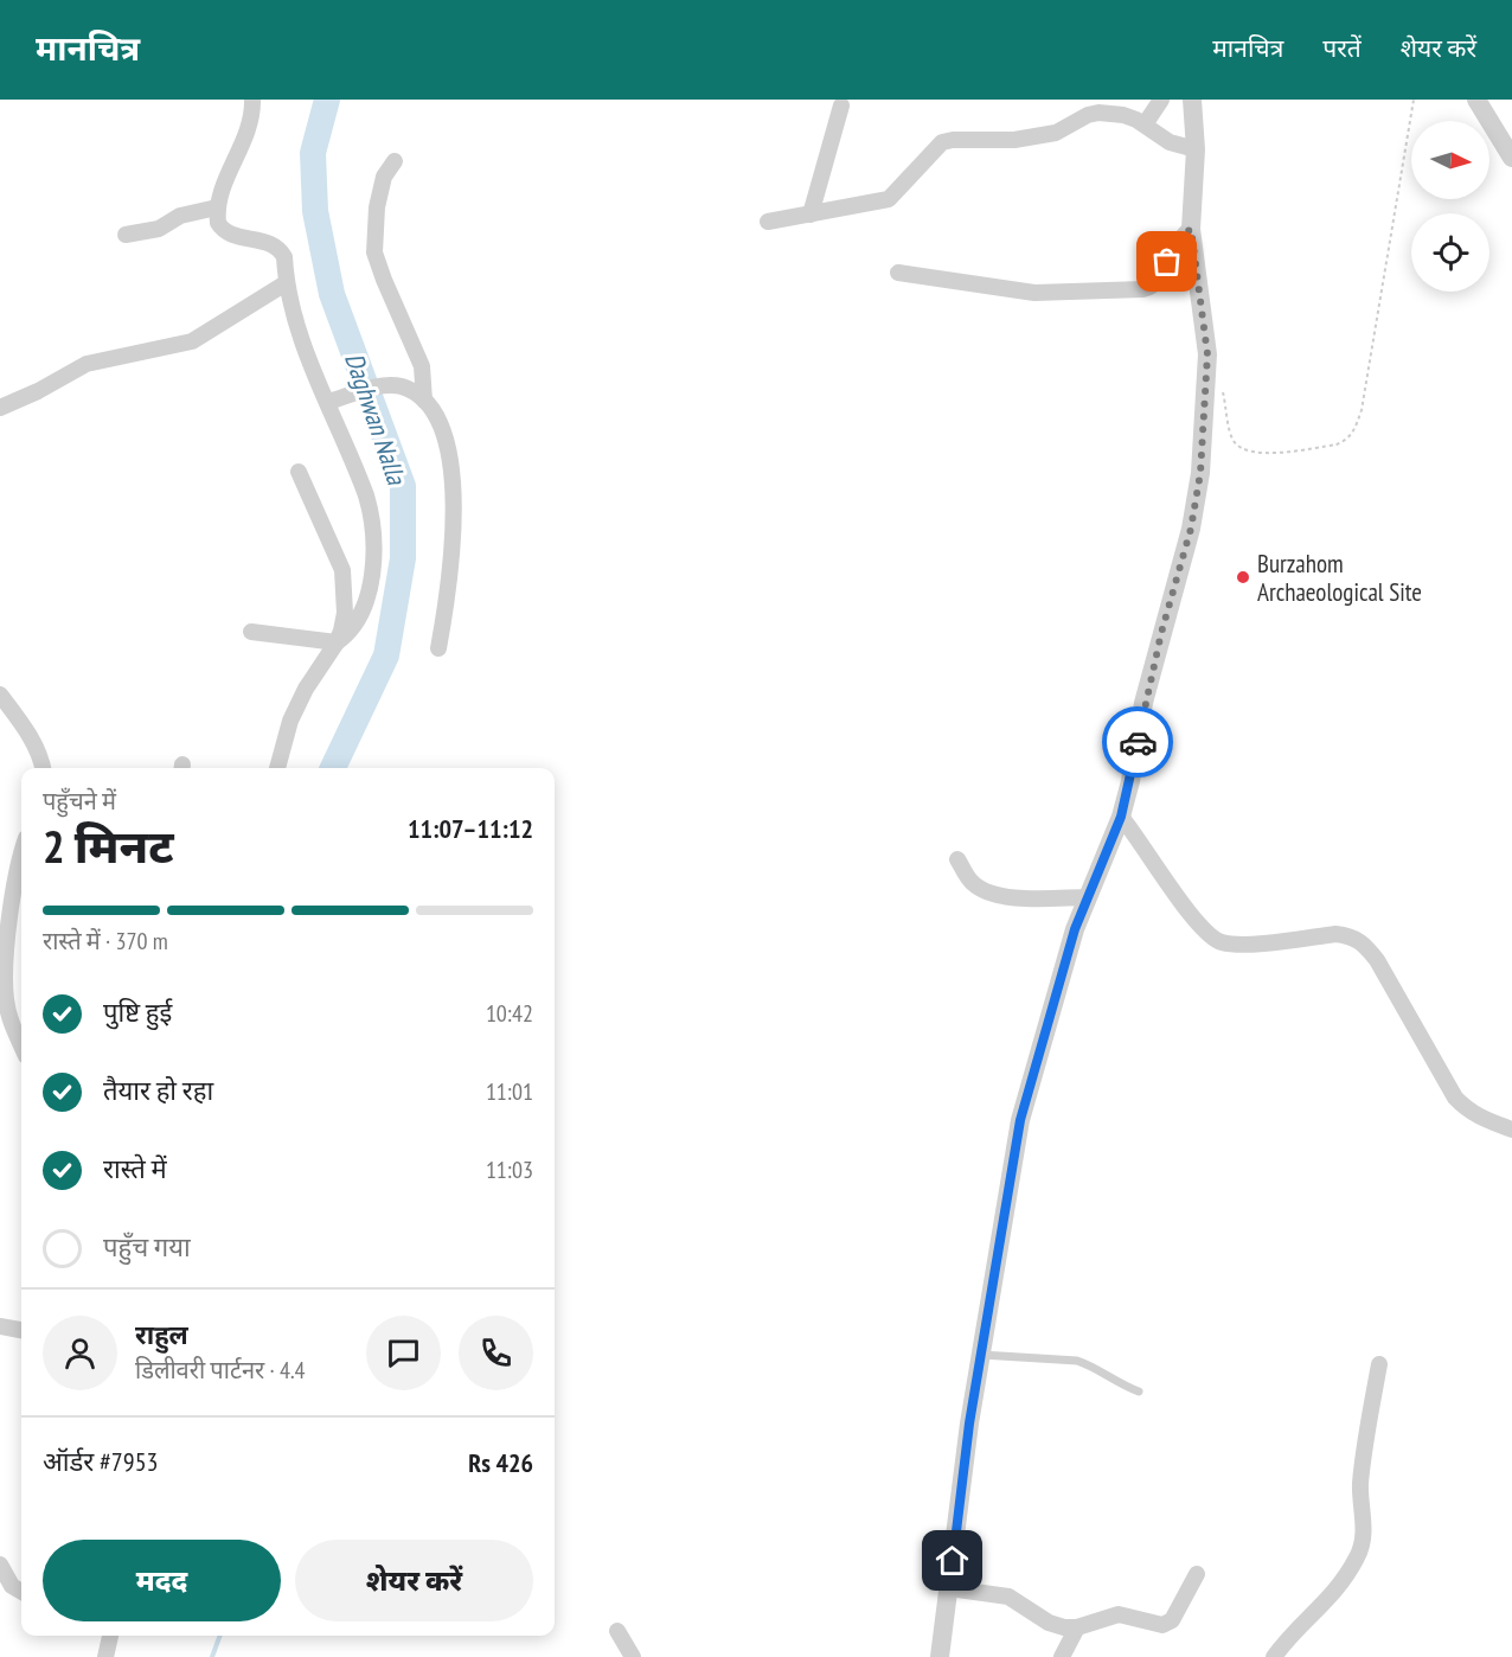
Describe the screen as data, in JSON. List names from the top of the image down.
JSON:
{
  "water": ["Daghwan Nalla"],
  "places": ["Burzahom Archaeological Site"],
  "north": "right",
  "page": {
    "header": "मानचित्र",
    "nav": ["मानचित्र", "परतें", "शेयर करें"],
    "heading": ["2 मिनट", "पहुँचने में", "11:07–11:12"],
    "panel": [
      "राहुल",
      "डिलीवरी पार्टनर · 4.4",
      "ऑर्डर #7953",
      "Rs 426"
    ],
    "bar": "रास्ते में · 370 m",
    "list": [
      ["पुष्टि हुई", "10:42"],
      ["तैयार हो रहा", "11:01"],
      ["रास्ते में", "11:03"],
      "पहुँच गया"
    ],
    "buttons": ["मदद", "शेयर करें"]
  }
}
